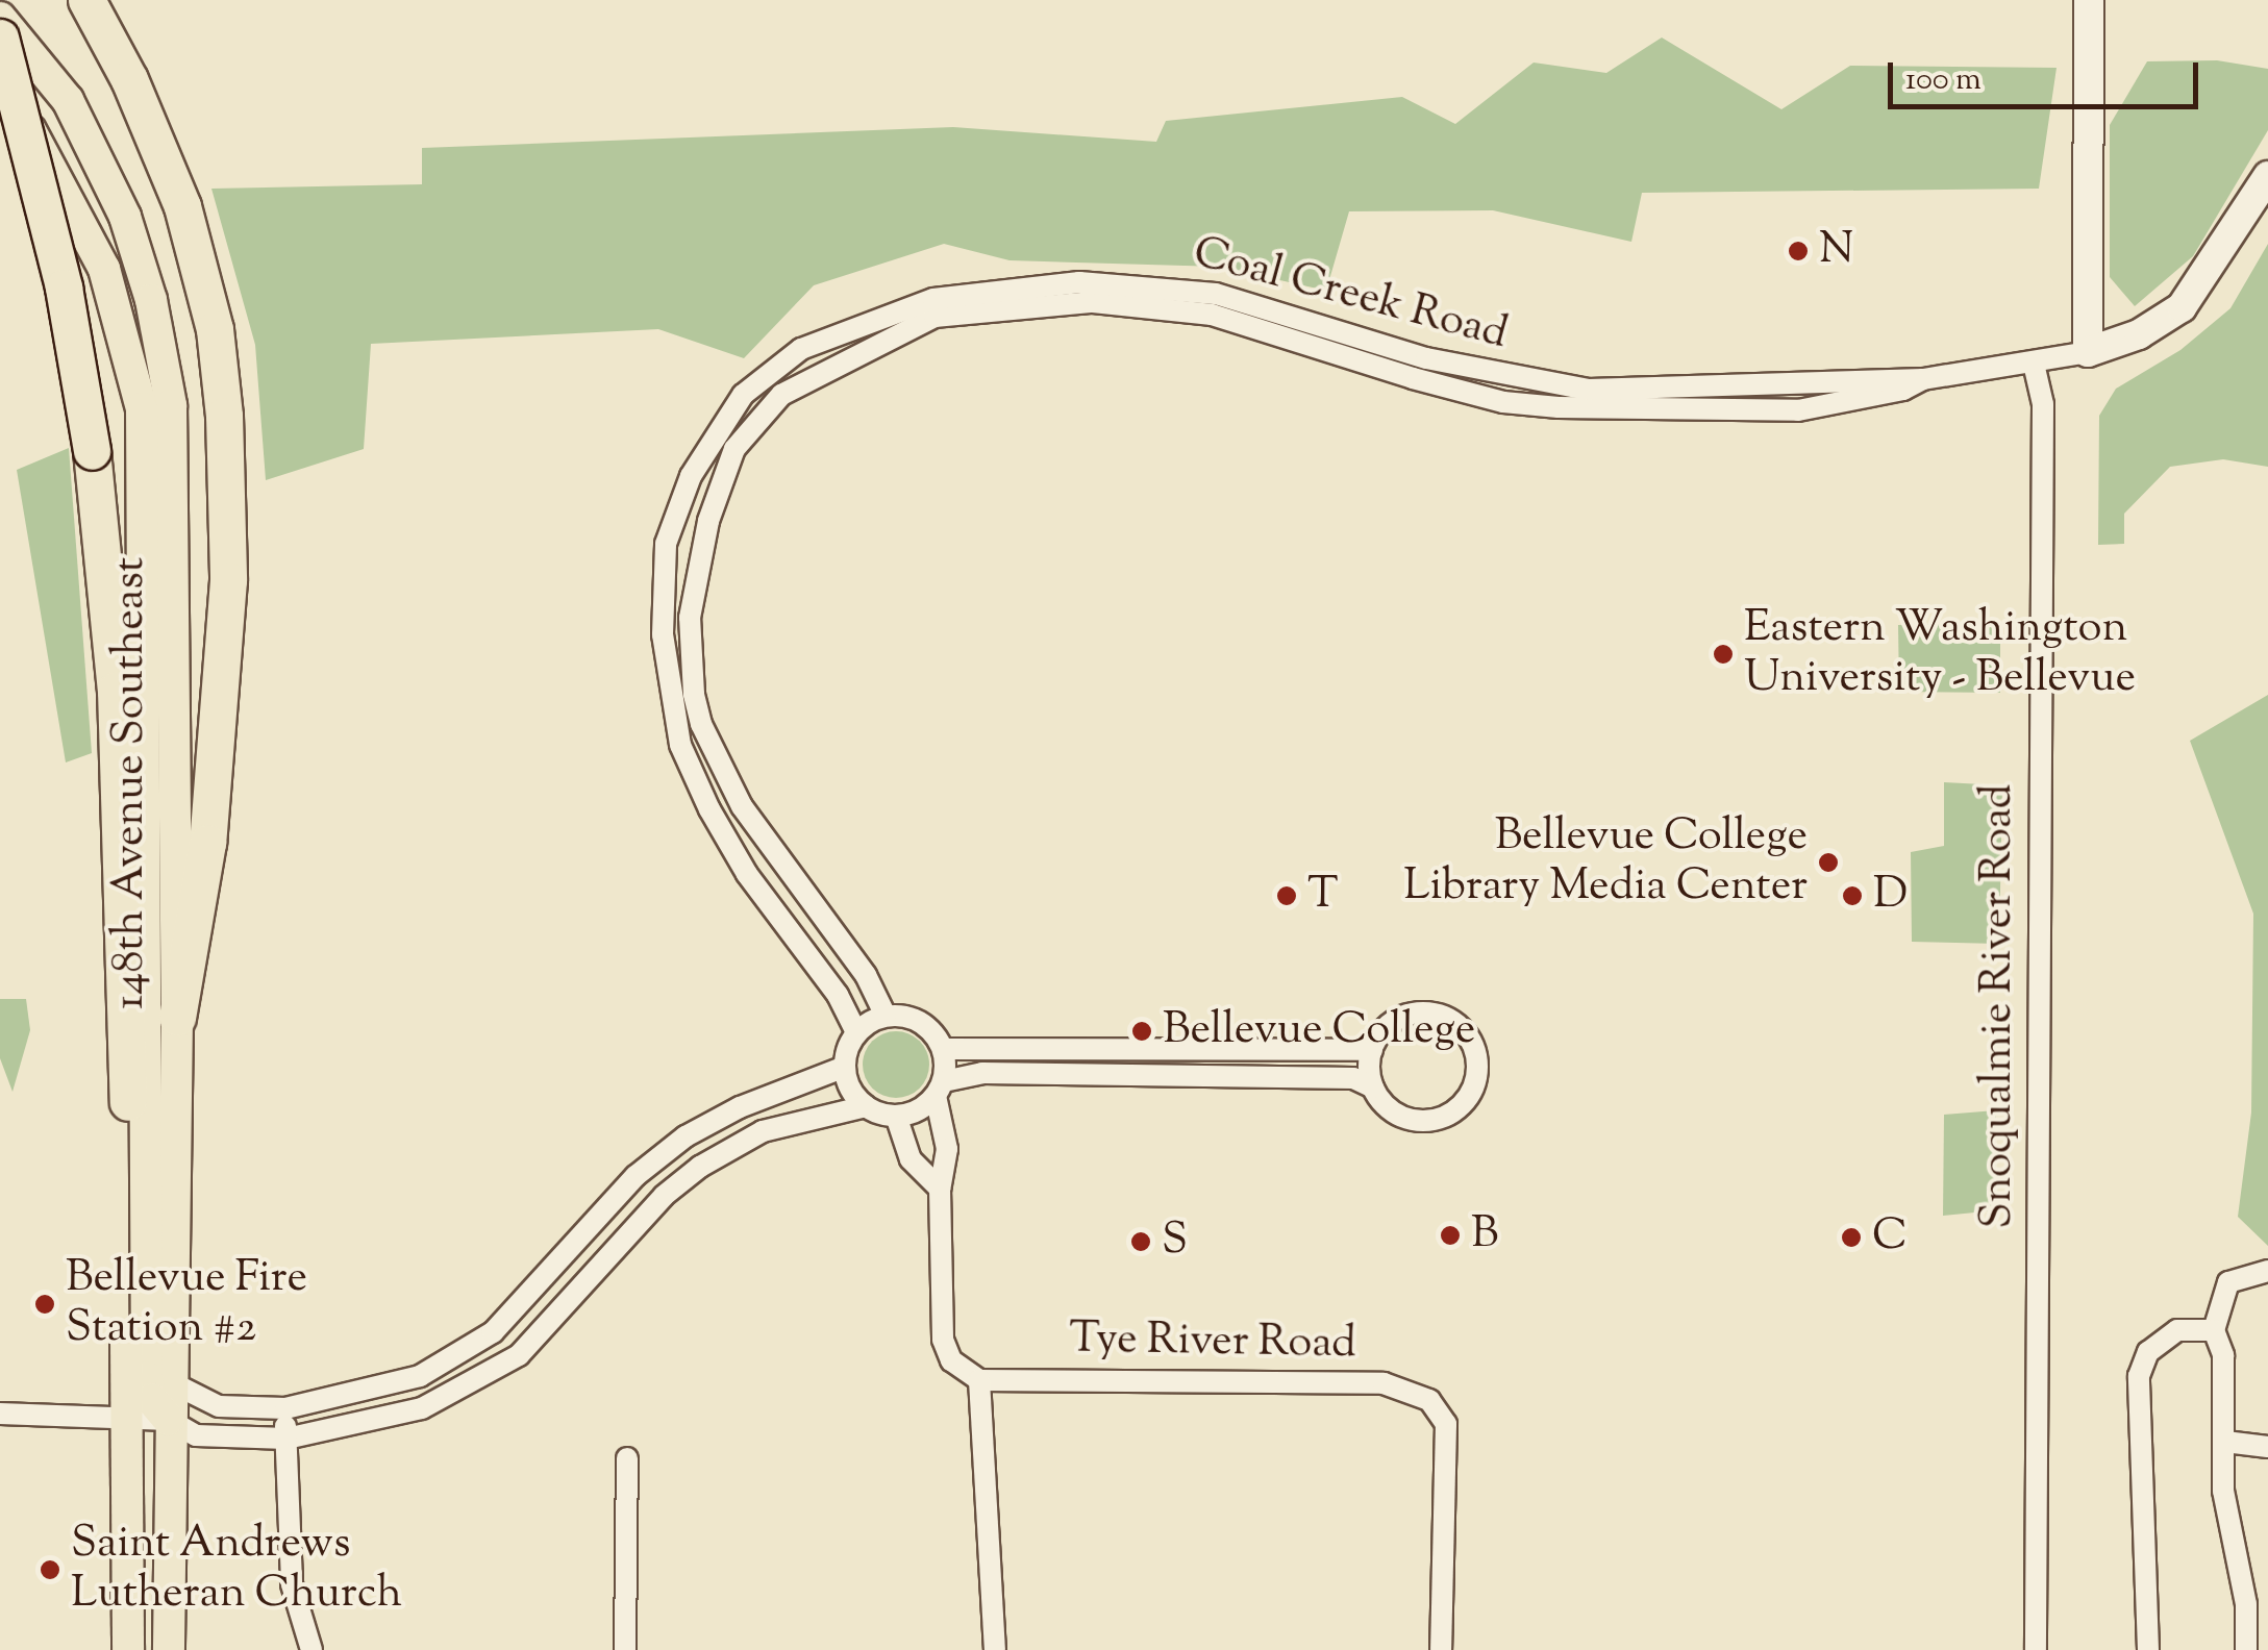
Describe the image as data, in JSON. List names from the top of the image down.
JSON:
{
  "streets": {
    "main road": ["148th Avenue Southeast"],
    "street": ["Coal Creek Road", "Snoqualmie River Road", "Tye River Road"]
  },
  "crossings": [
    ["Coal Creek Road", "Snoqualmie River Road"]
  ],
  "places": [
    "N",
    "Eastern Washington University - Bellevue",
    "Bellevue College Library Media Center",
    "T",
    "D",
    "Bellevue College",
    "B",
    "C",
    "S",
    "Bellevue Fire Station #2",
    "Saint Andrews Lutheran Church"
  ],
  "scale_bar": "100 m"
}
